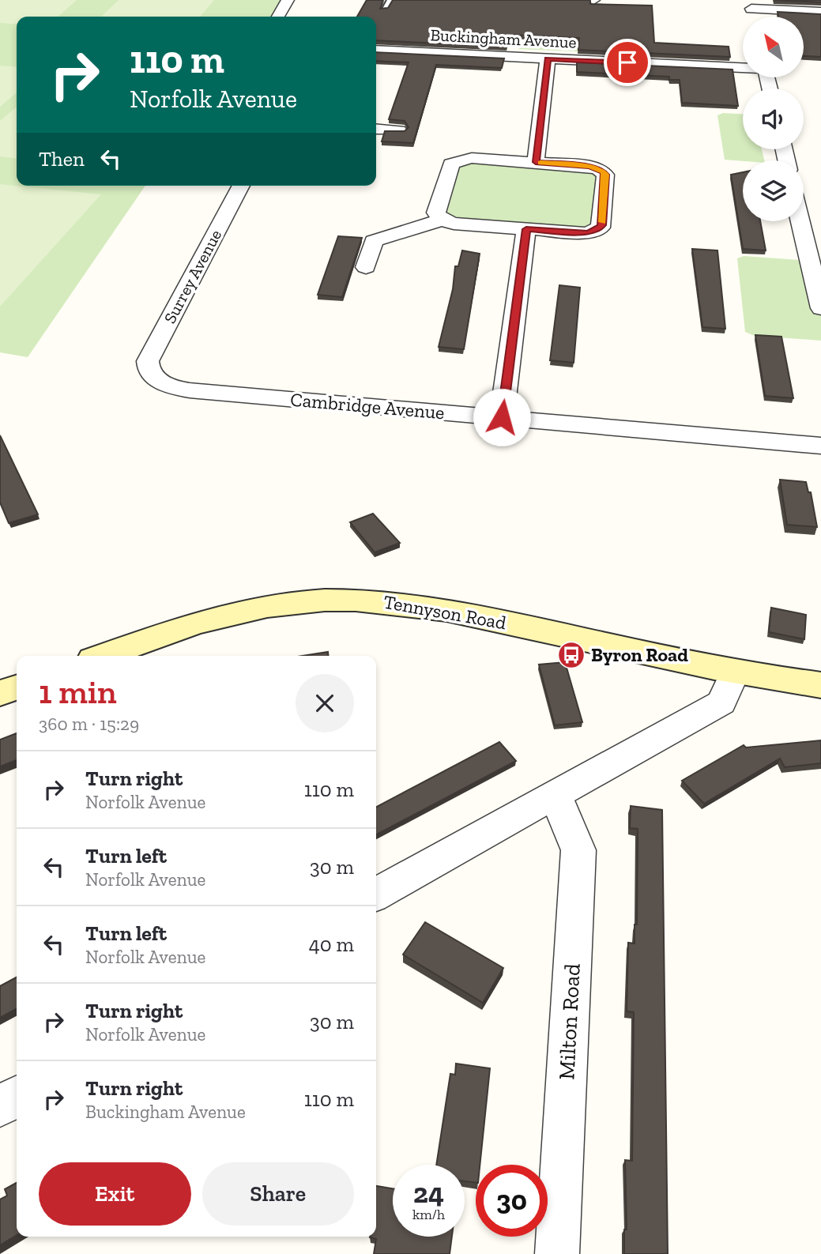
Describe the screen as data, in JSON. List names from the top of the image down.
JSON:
{
  "streets": {
    "street": [
      "Buckingham Avenue",
      "Surrey Avenue",
      "Cambridge Avenue",
      "Tennyson Road",
      "Milton Road"
    ]
  },
  "crossings": [
    ["Surrey Avenue", "Cambridge Avenue"]
  ],
  "places": {
    "bus stop": ["Byron Road"]
  },
  "north": "top left",
  "page": {
    "turn": ["110 m", "Norfolk Avenue"],
    "then": "Then",
    "heading": ["1 min", "360 m · 15:29"],
    "list": [
      {
        "name": "Turn right",
        "note": "Norfolk Avenue",
        "value": "110 m"
      },
      {
        "name": "Turn left",
        "note": "Norfolk Avenue",
        "value": "30 m"
      },
      {
        "name": "Turn left",
        "note": "Norfolk Avenue",
        "value": "40 m"
      },
      {
        "name": "Turn right",
        "note": "Norfolk Avenue",
        "value": "30 m"
      },
      {
        "name": "Turn right",
        "note": "Buckingham Avenue",
        "value": "110 m"
      }
    ],
    "buttons": ["Exit", "Share"],
    "speed": "24 km/h",
    "limit": "30"
  }
}
